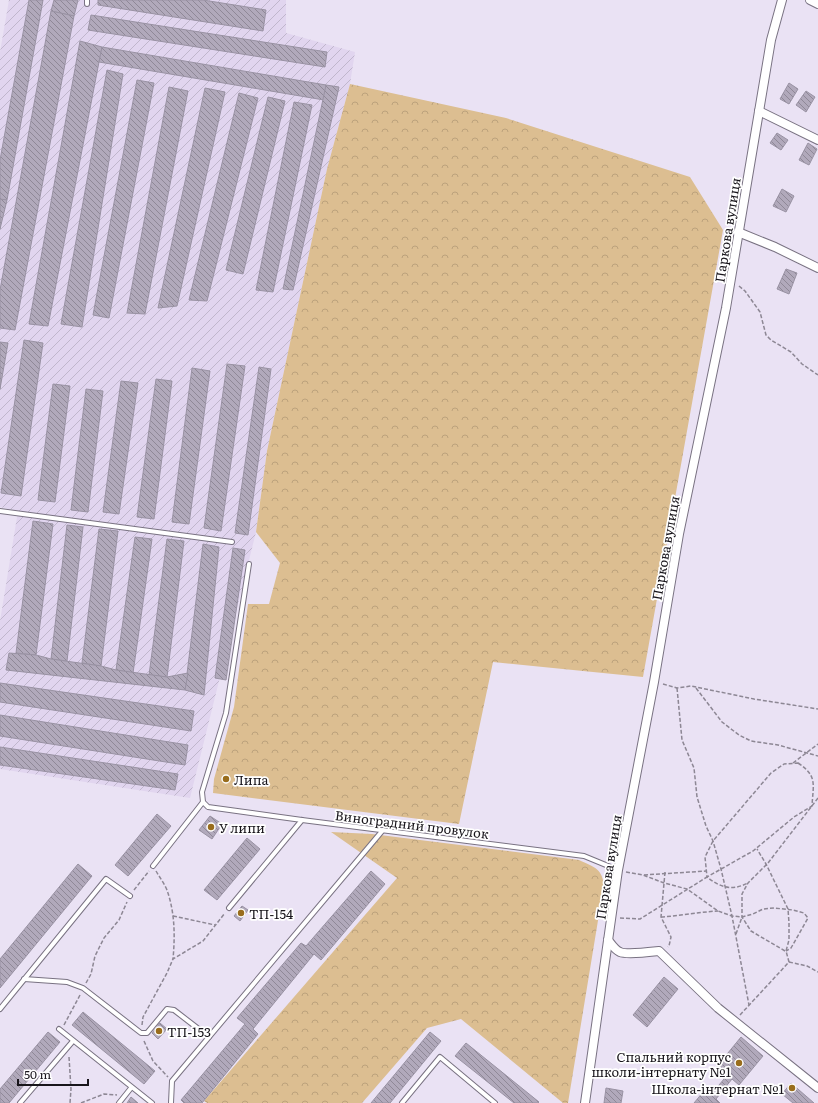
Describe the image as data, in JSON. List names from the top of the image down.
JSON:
{
  "streets": {
    "street": ["Паркова вулиця"],
    "lane": ["Виноградний провулок"]
  },
  "crossings": [
    ["Паркова вулиця", "Виноградний провулок"]
  ],
  "places": [
    "Липа",
    "У липи",
    "ТП-154",
    "ТП-153",
    "Спальний корпус школи-інтернату №1",
    "Школа-інтернат №1"
  ],
  "scale_bar": "50 m"
}
